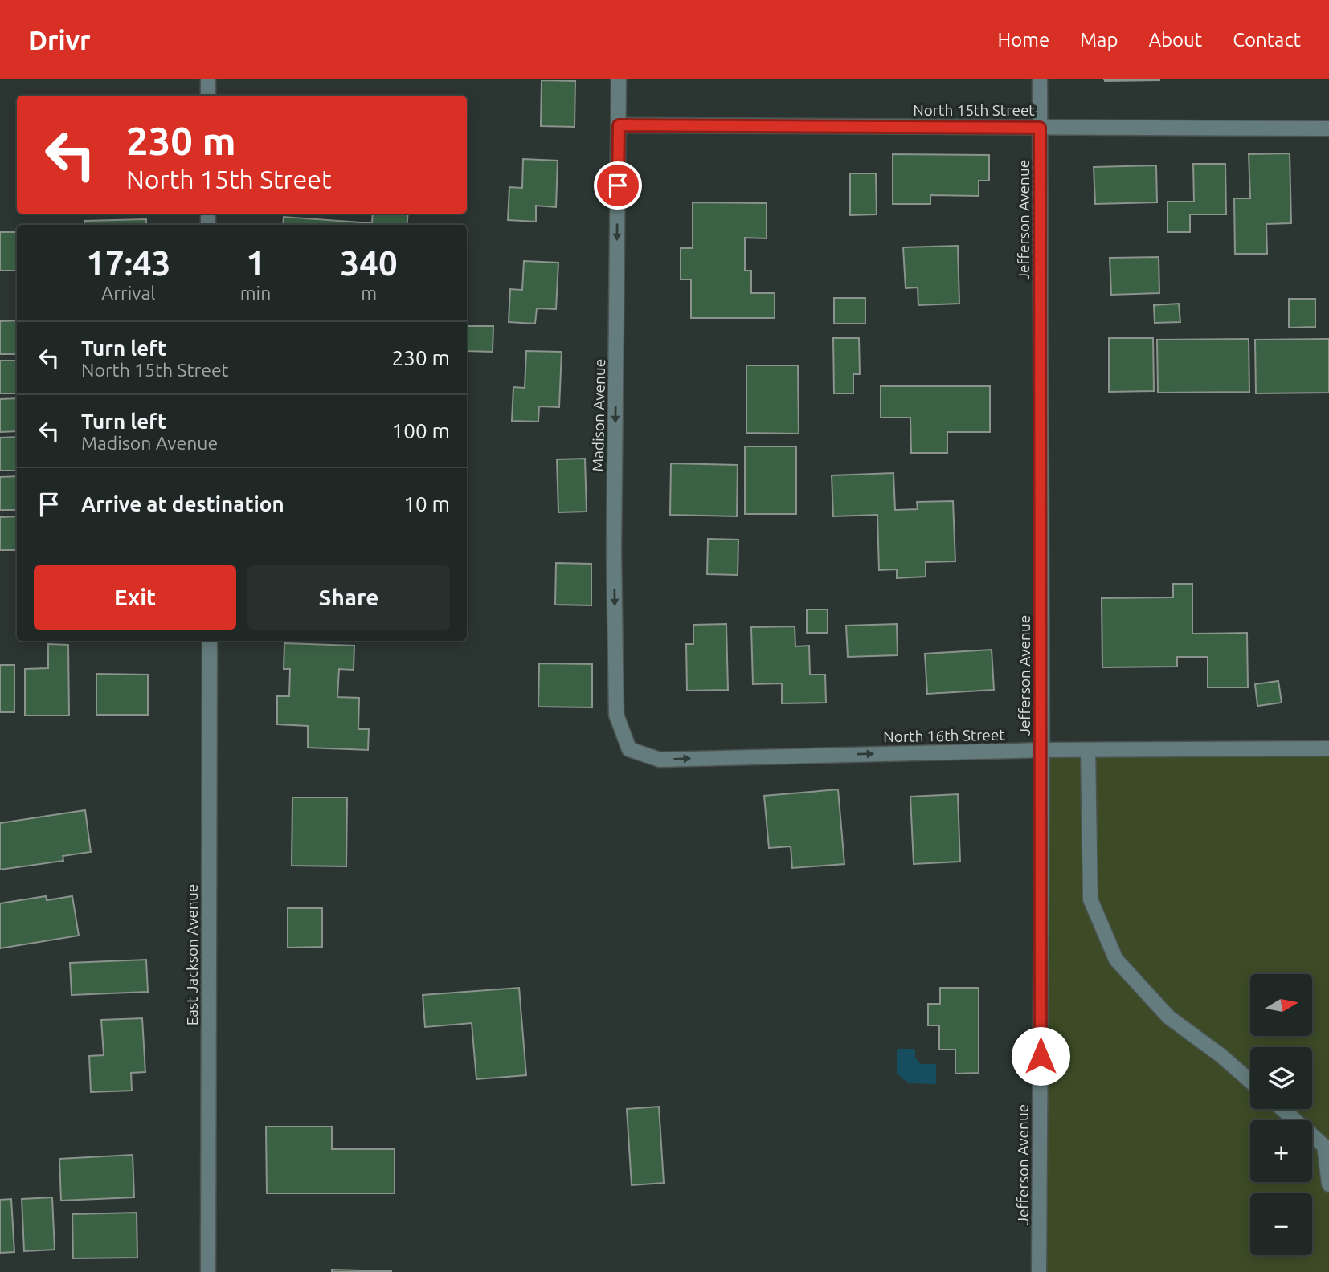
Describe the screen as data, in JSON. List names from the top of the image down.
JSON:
{
  "streets": {
    "street": [
      "North 15th Street",
      "Jefferson Avenue",
      "Madison Avenue",
      "North 16th Street",
      "East Jackson Avenue"
    ]
  },
  "crossings": [
    ["North 15th Street", "Jefferson Avenue"],
    ["North 15th Street", "Madison Avenue"],
    ["Jefferson Avenue", "North 16th Street"],
    ["Madison Avenue", "North 16th Street"]
  ],
  "one_way": ["Madison Avenue", "North 16th Street"],
  "north": "right",
  "page": {
    "header": "Drivr",
    "nav": [
      "Home",
      "Map",
      "About",
      "Contact"
    ],
    "turn": ["230 m", "North 15th Street"],
    "eta": [
      "17:43",
      "Arrival",
      "1",
      "min",
      "340",
      "m"
    ],
    "list": [
      {
        "name": "Turn left",
        "note": "North 15th Street",
        "value": "230 m"
      },
      {
        "name": "Turn left",
        "note": "Madison Avenue",
        "value": "100 m"
      },
      {
        "name": "Arrive at destination",
        "value": "10 m"
      }
    ],
    "buttons": ["Exit", "Share"],
    "map_buttons": ["+", "−"]
  }
}
